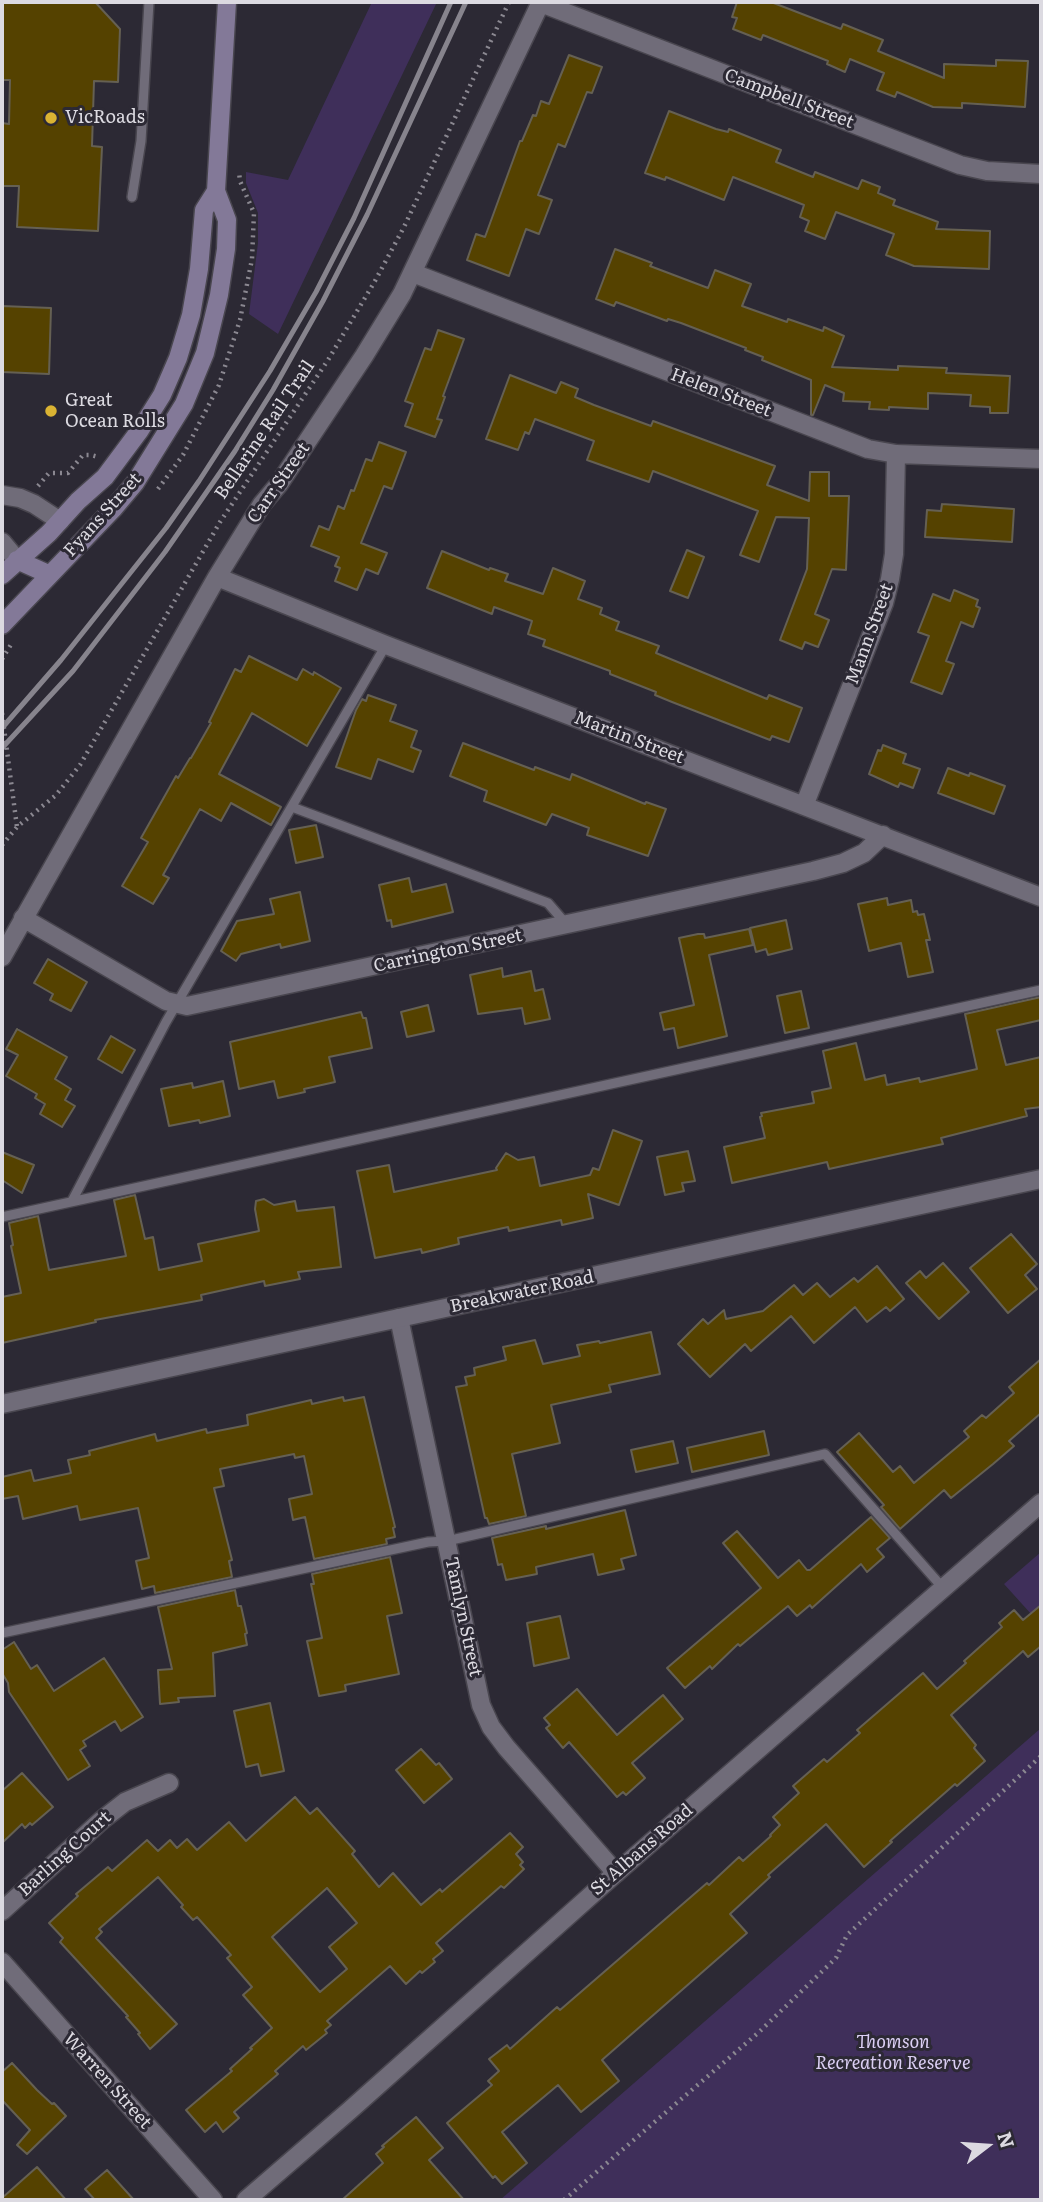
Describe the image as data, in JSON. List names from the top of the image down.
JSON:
{
  "streets": {
    "main road": ["Fyans Street"],
    "street": [
      "Campbell Street",
      "Helen Street",
      "Carr Street",
      "Mann Street",
      "Martin Street",
      "Carrington Street",
      "Breakwater Road",
      "Tamlyn Street",
      "St Albans Road",
      "Barling Court",
      "Warren Street"
    ],
    "path": ["Bellarine Rail Trail"]
  },
  "crossings": [
    ["Campbell Street", "Carr Street"],
    ["Helen Street", "Carr Street"],
    ["Helen Street", "Mann Street"],
    ["Carr Street", "Martin Street"],
    ["Mann Street", "Martin Street"],
    ["Martin Street", "Carrington Street"],
    ["Breakwater Road", "Tamlyn Street"],
    ["Tamlyn Street", "St Albans Road"]
  ],
  "parks": ["Thomson Recreation Reserve"],
  "places": ["VicRoads", "Great Ocean Rolls"],
  "north": "right"
}
